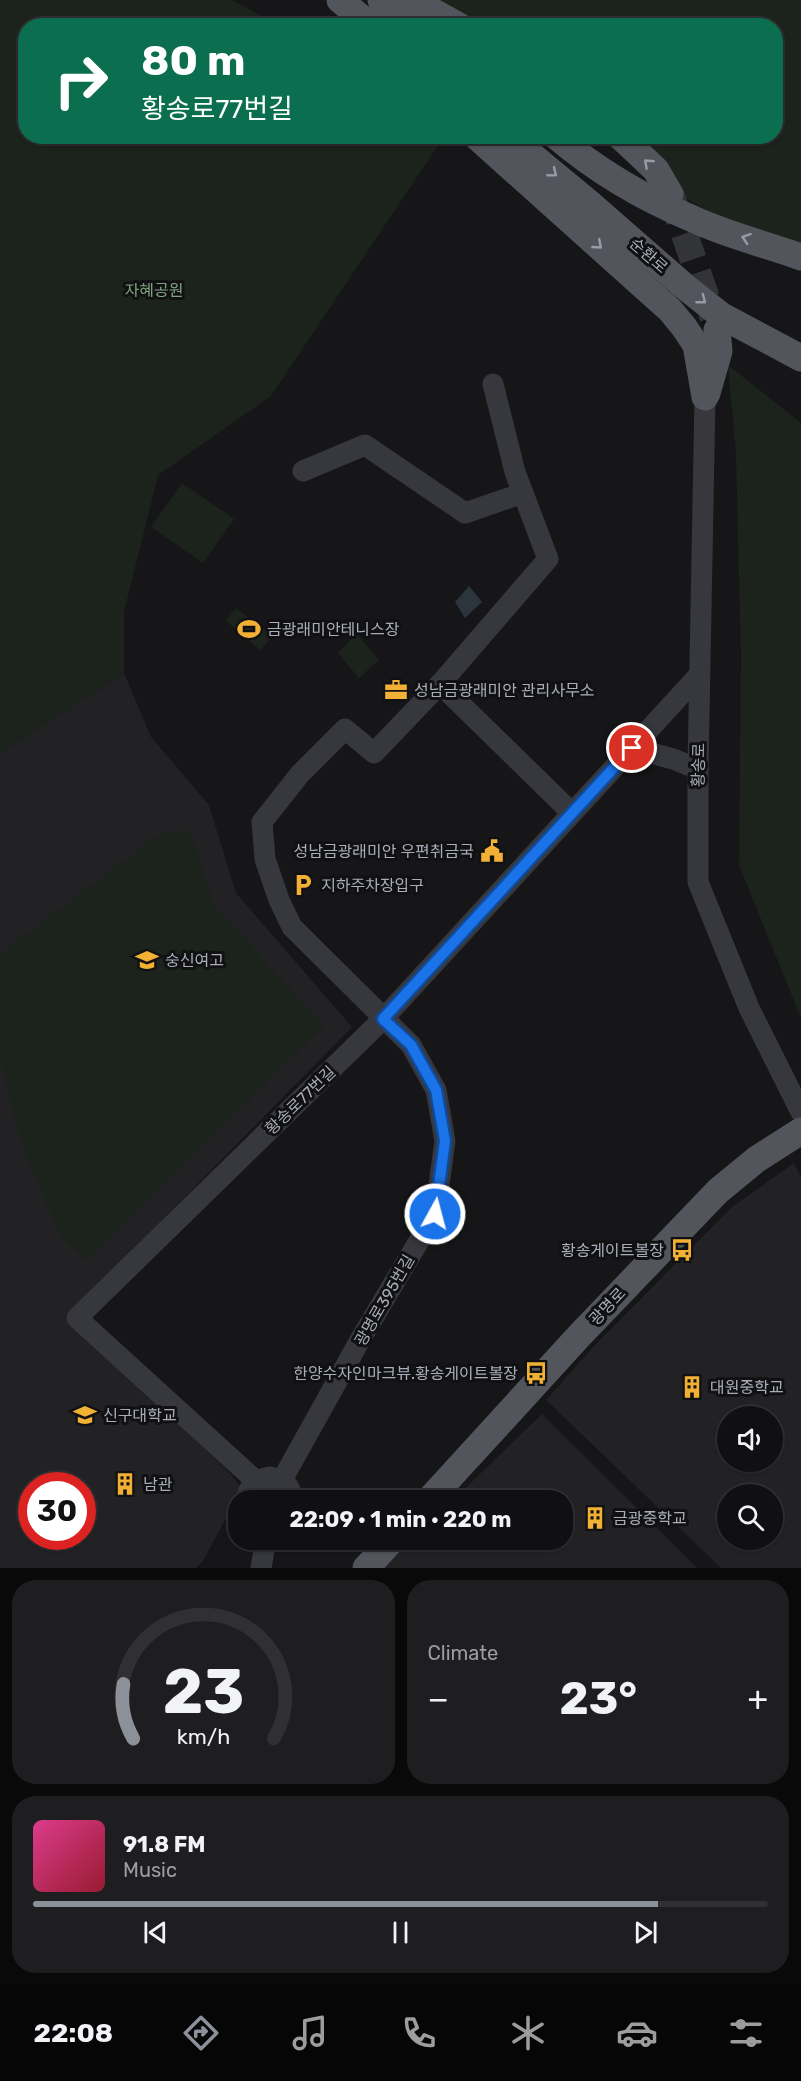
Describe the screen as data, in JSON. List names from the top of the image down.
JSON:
{
  "streets": {
    "main road": ["순환로", "광명로"],
    "street": ["황송로", "황송로77번길", "광명로395번길"]
  },
  "crossings": [
    ["황송로", "황송로77번길"],
    ["황송로77번길", "광명로395번길"]
  ],
  "parks": ["자혜공원"],
  "places": {
    "sports": ["금광래미안테니스장"],
    "office": ["성남금광래미안 관리사무소"],
    "public building": ["성남금광래미안 우편취금국"],
    "parking": ["지하주차장입구"],
    "school or university": ["숭신여고", "신구대학교"],
    "bus stop": ["황송게이트볼장", "한양수자인마크뷰.황송게이트볼장"],
    "building": ["대원중학교", "남관", "금광중학교"]
  },
  "page": {
    "turn": ["80 m", "황송로77번길"],
    "limit": "30",
    "trip": "22:09 · 1 min · 220 m",
    "tile": "Climate",
    "heat": ["−", "23°", "+"],
    "song": ["91.8 FM", "Music"],
    "tabs": "22:08",
    "gauge": ["23", "km/h"]
  }
}
